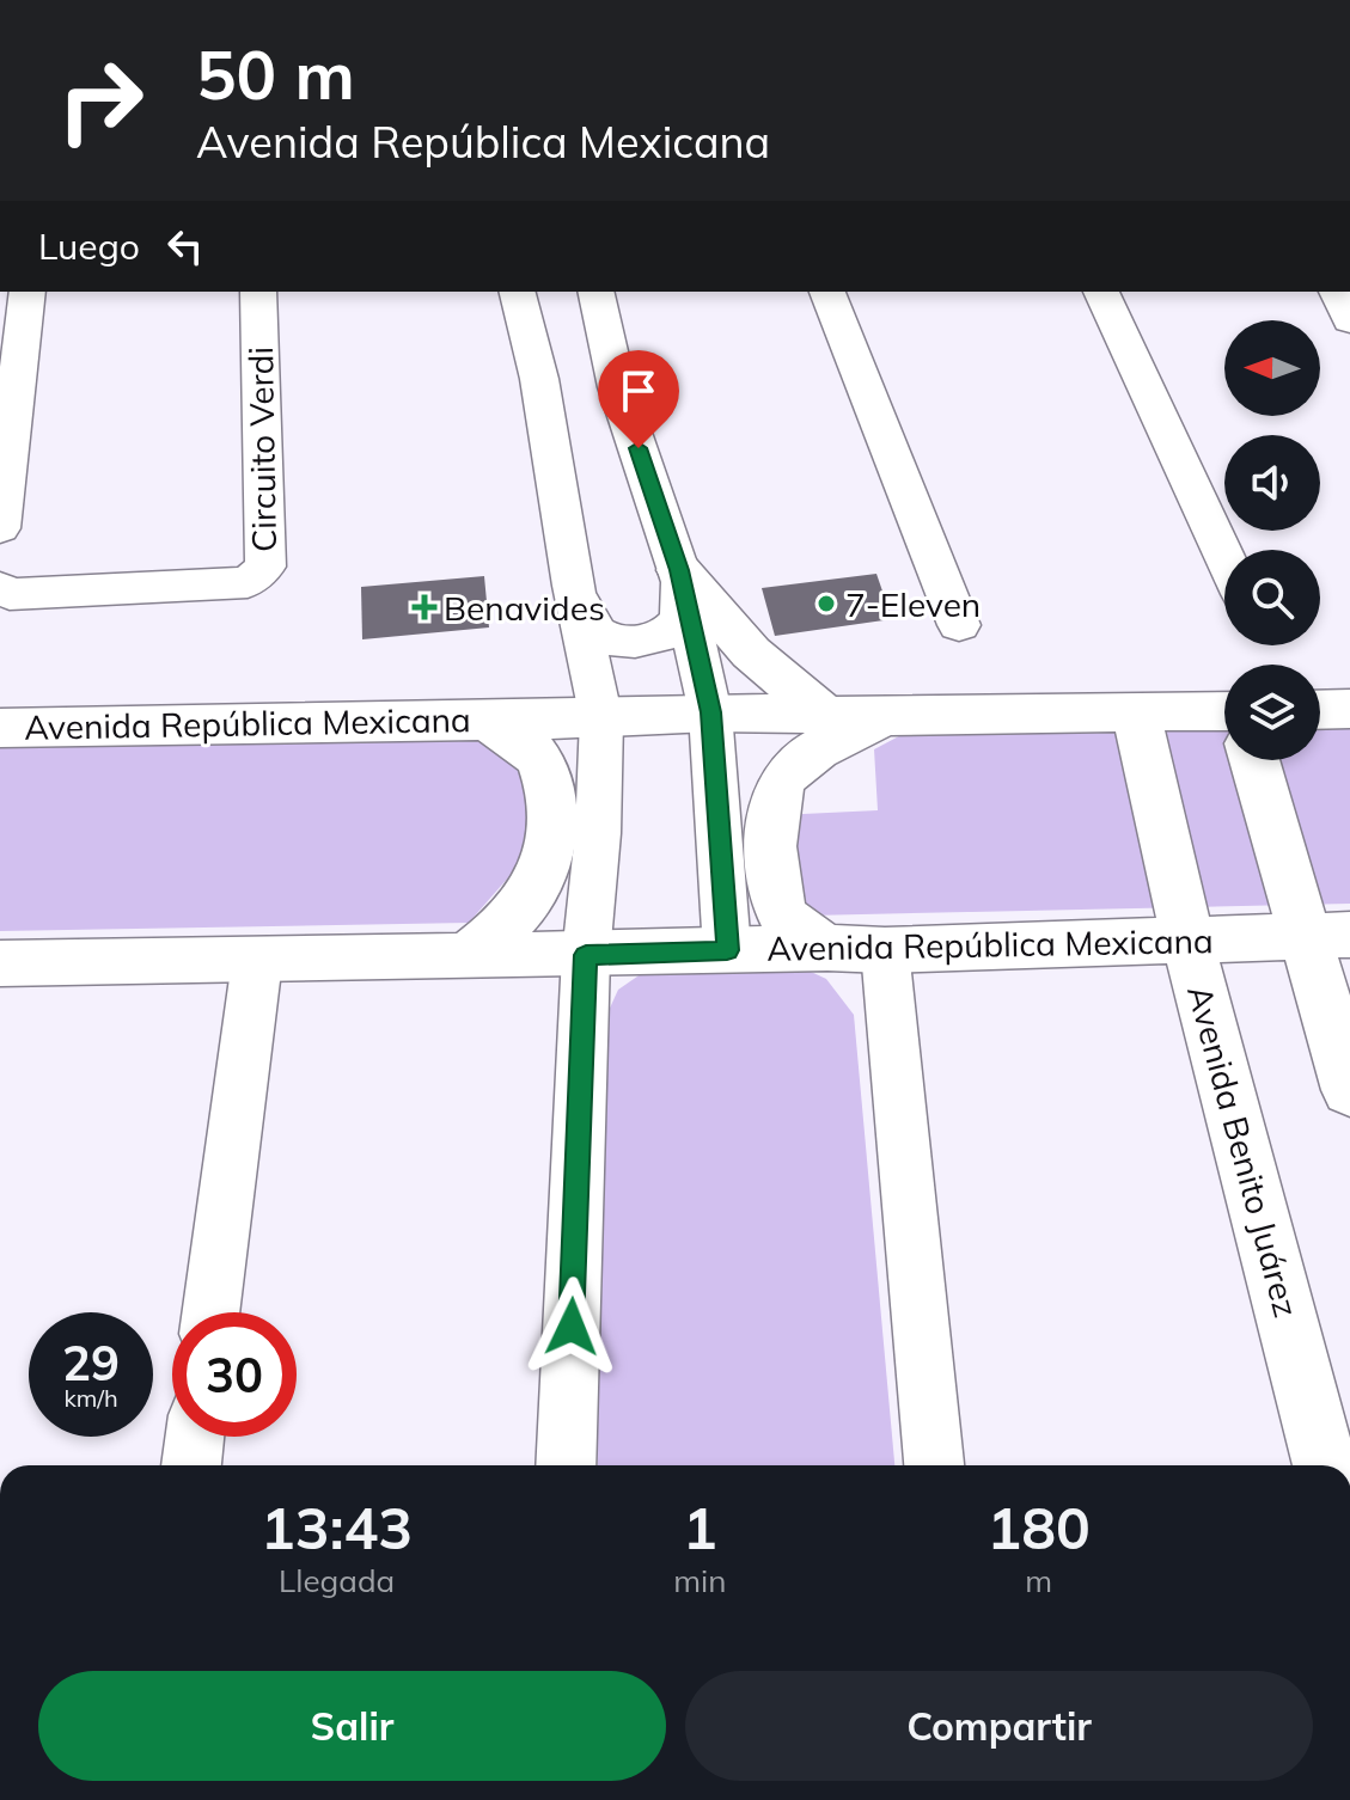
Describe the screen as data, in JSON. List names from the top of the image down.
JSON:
{
  "streets": {
    "main road": ["Avenida República Mexicana", "Avenida Benito Juárez"],
    "street": ["Circuito Verdi"]
  },
  "crossings": [
    ["Avenida República Mexicana", "Avenida Benito Juárez"]
  ],
  "places": {
    "other": ["7-Eleven"],
    "health": ["Benavides"]
  },
  "north": "left",
  "page": {
    "turn": ["50 m", "Avenida República Mexicana"],
    "then": "Luego",
    "speed": "29 km/h",
    "limit": "30",
    "eta": [
      "13:43",
      "Llegada",
      "1",
      "min",
      "180",
      "m"
    ],
    "buttons": ["Salir", "Compartir"]
  }
}
